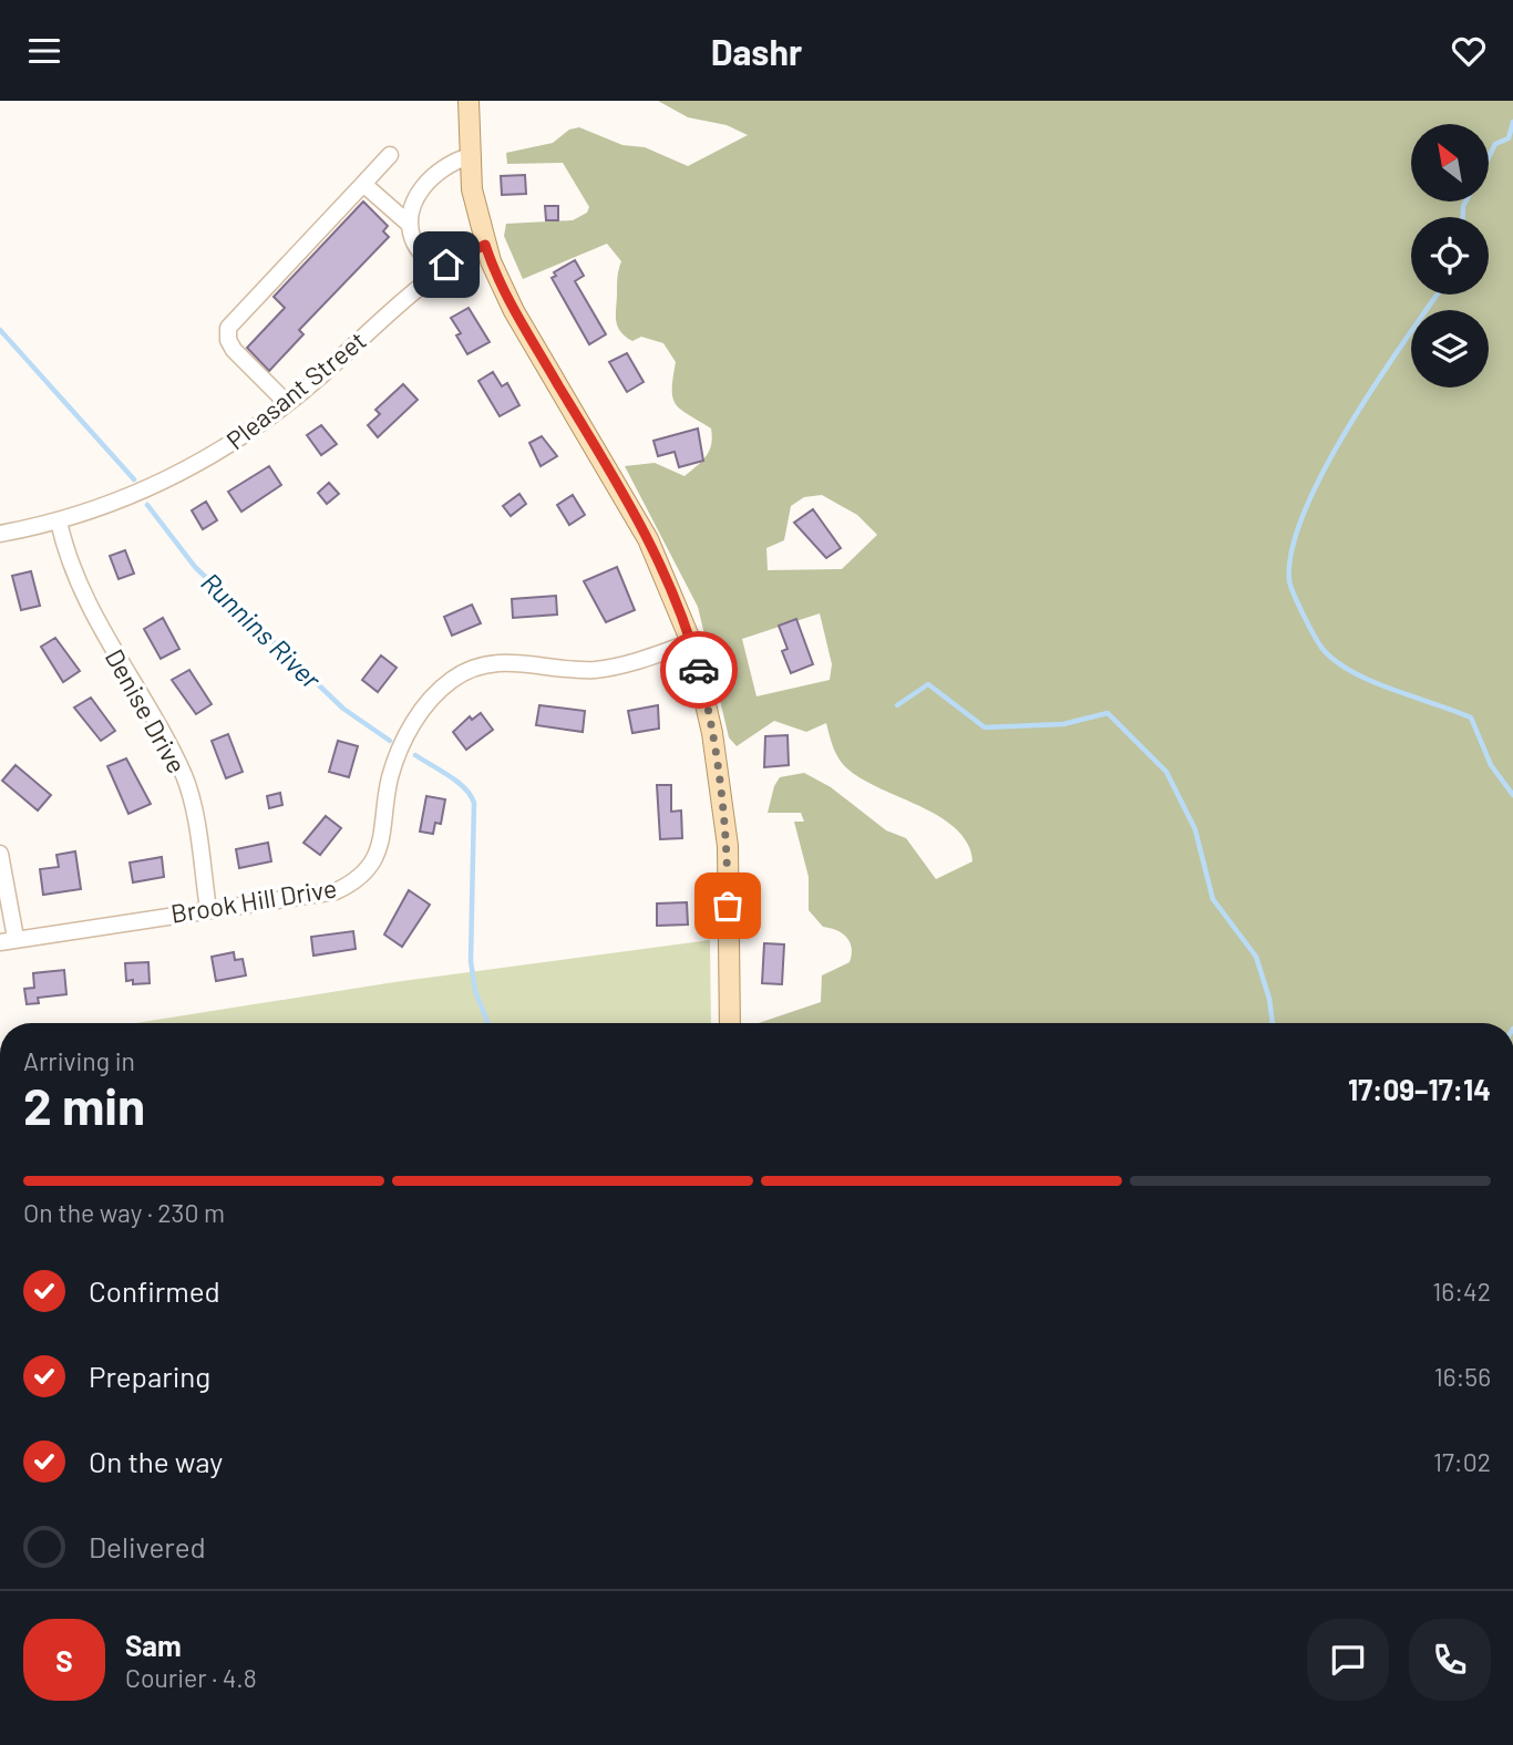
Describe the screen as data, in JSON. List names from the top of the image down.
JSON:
{
  "streets": {
    "street": ["Pleasant Street", "Denise Drive", "Brook Hill Drive"]
  },
  "crossings": [
    ["Pleasant Street", "Denise Drive"],
    ["Denise Drive", "Brook Hill Drive"]
  ],
  "water": ["Runnins River"],
  "north": "top left",
  "page": {
    "header": "Dashr",
    "heading": ["2 min", "Arriving in", "17:09–17:14"],
    "panel": ["Sam", "Courier · 4.8"],
    "bar": "On the way · 230 m",
    "list": [
      ["Confirmed", "16:42"],
      ["Preparing", "16:56"],
      ["On the way", "17:02"],
      "Delivered"
    ],
    "round": "S"
  }
}
